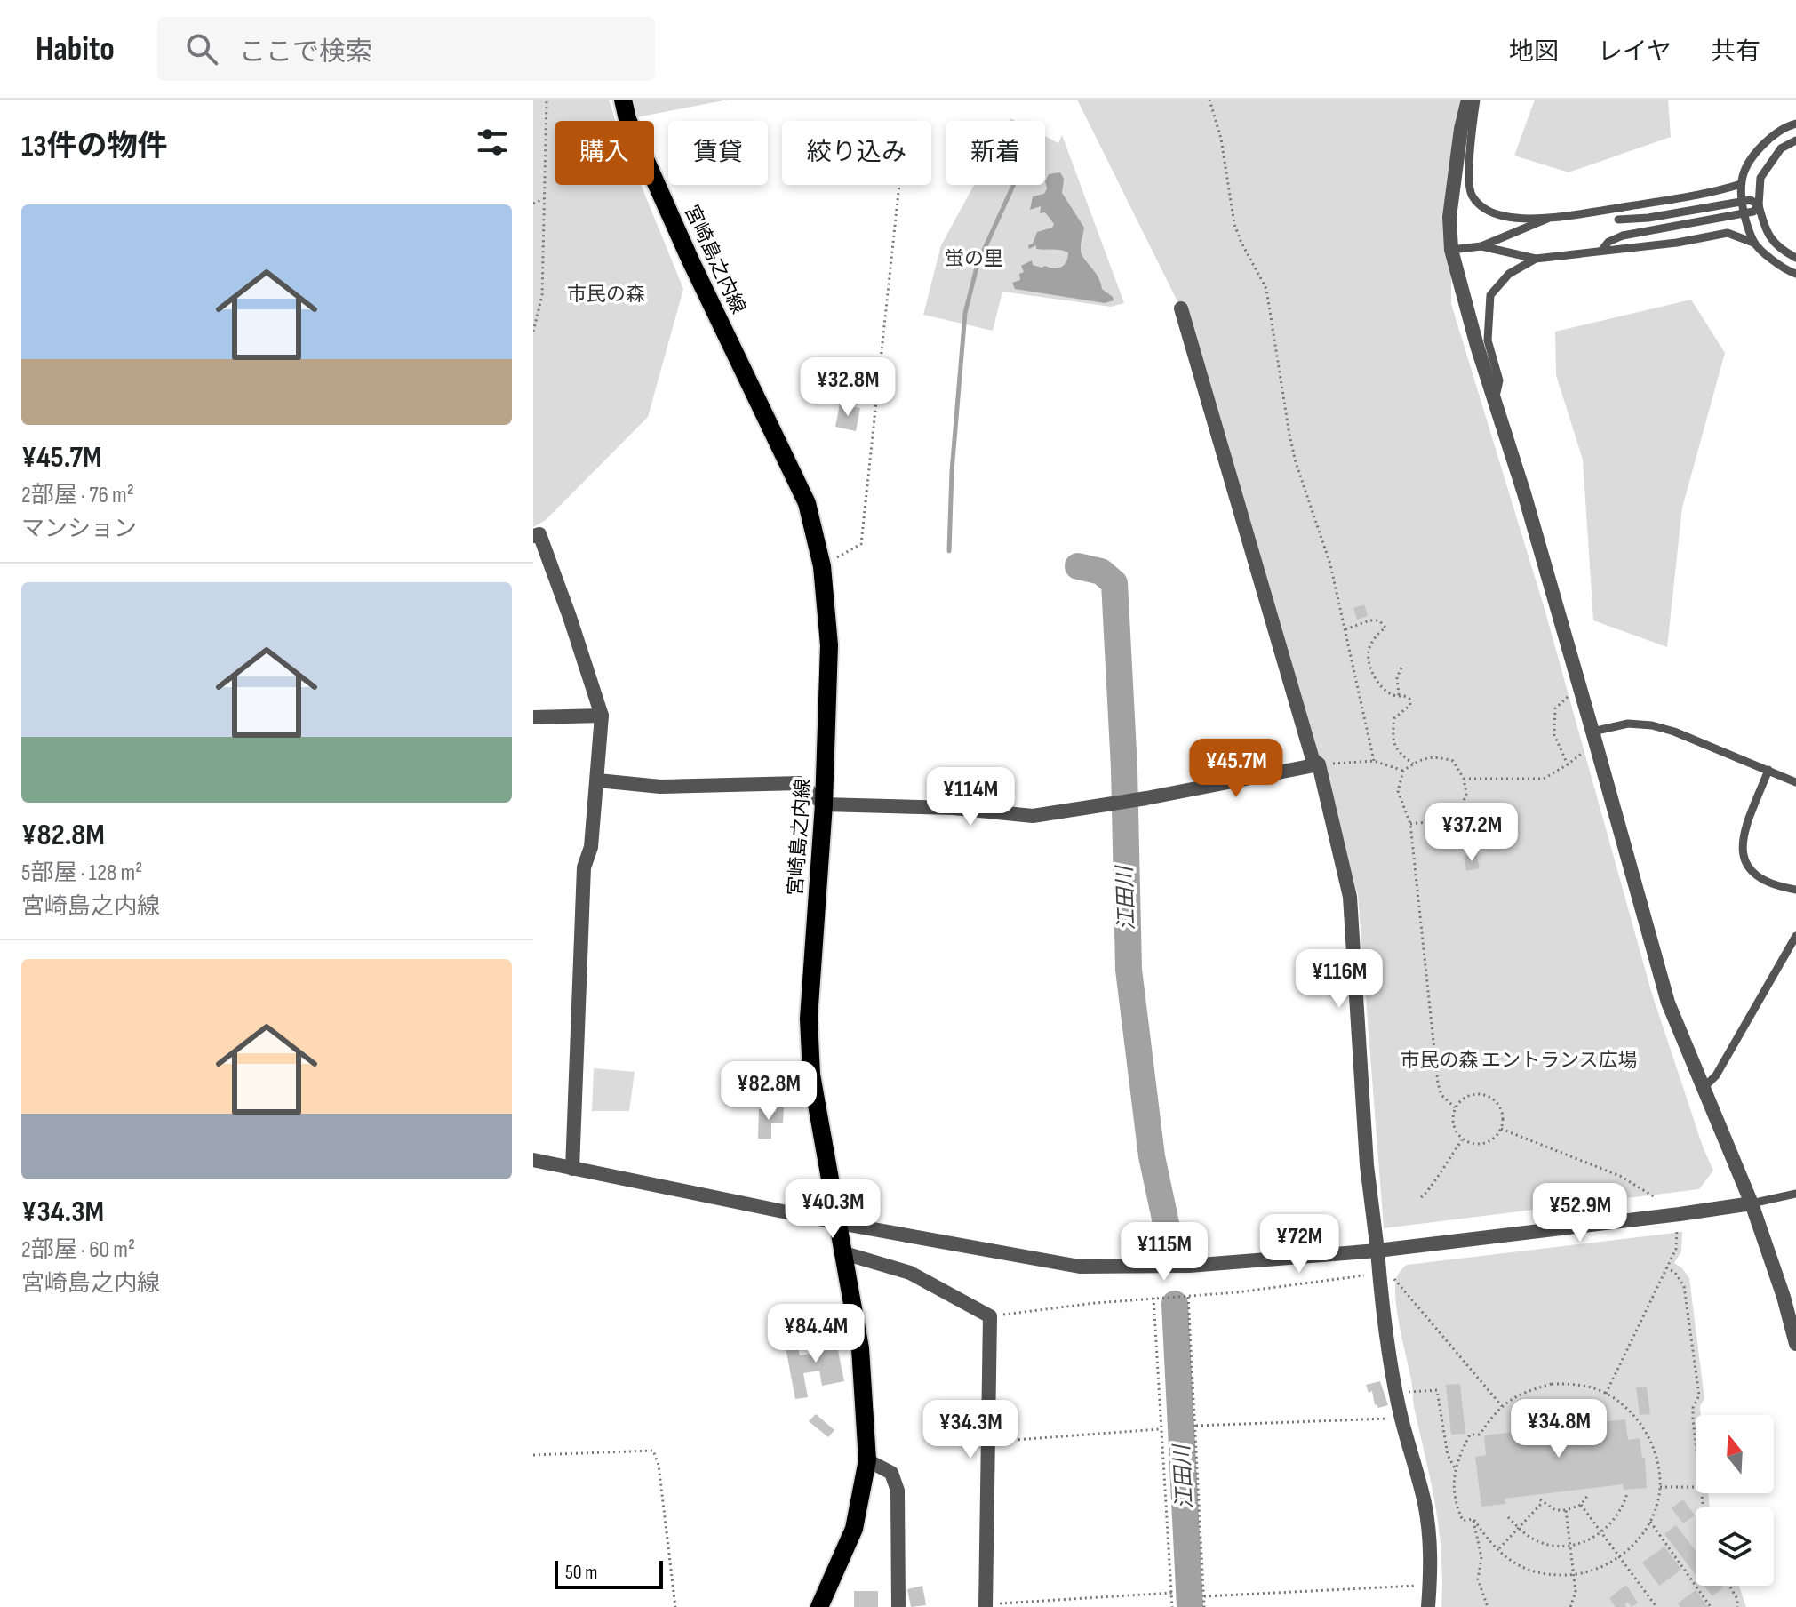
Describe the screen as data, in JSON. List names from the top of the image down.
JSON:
{
  "streets": {
    "main road": ["宮崎島之内線"]
  },
  "water": ["江田川"],
  "parks": ["蛍の里", "市民の森", "市民の森 エントランス広場"],
  "scale_bar": "50 m",
  "north": "top",
  "page": {
    "header": "Habito",
    "search": "ここで検索",
    "nav": ["地図", "レイヤ", "共有"],
    "heading": "13件の物件",
    "chip": [
      "購入",
      "賃貸",
      "絞り込み",
      "新着"
    ],
    "list": [
      {
        "name": "¥45.7M",
        "note": "2部屋 · 76 m² · マンション"
      },
      {
        "name": "¥82.8M",
        "note": "5部屋 · 128 m² · 宮崎島之内線"
      },
      {
        "name": "¥34.3M",
        "note": "2部屋 · 60 m² · 宮崎島之内線"
      }
    ],
    "price": [
      "¥32.8M",
      "¥45.7M",
      "¥114M",
      "¥37.2M",
      "¥116M",
      "¥82.8M",
      "¥40.3M",
      "¥52.9M",
      "¥72M",
      "¥115M",
      "¥84.4M",
      "¥34.8M",
      "¥34.3M"
    ],
    "scale": "50 m"
  }
}
